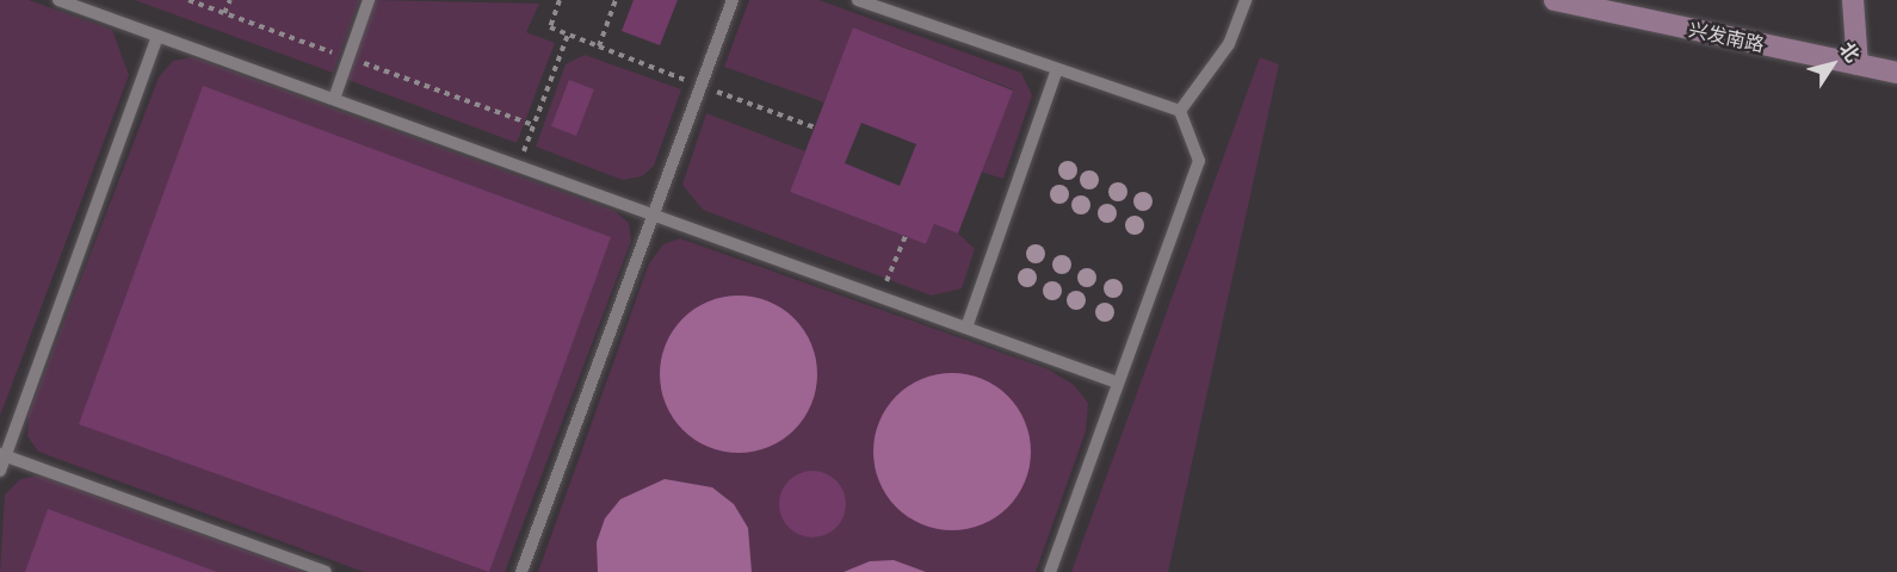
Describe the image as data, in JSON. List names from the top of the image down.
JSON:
{
  "streets": {
    "street": ["兴发南路"]
  },
  "north": "top right"
}
